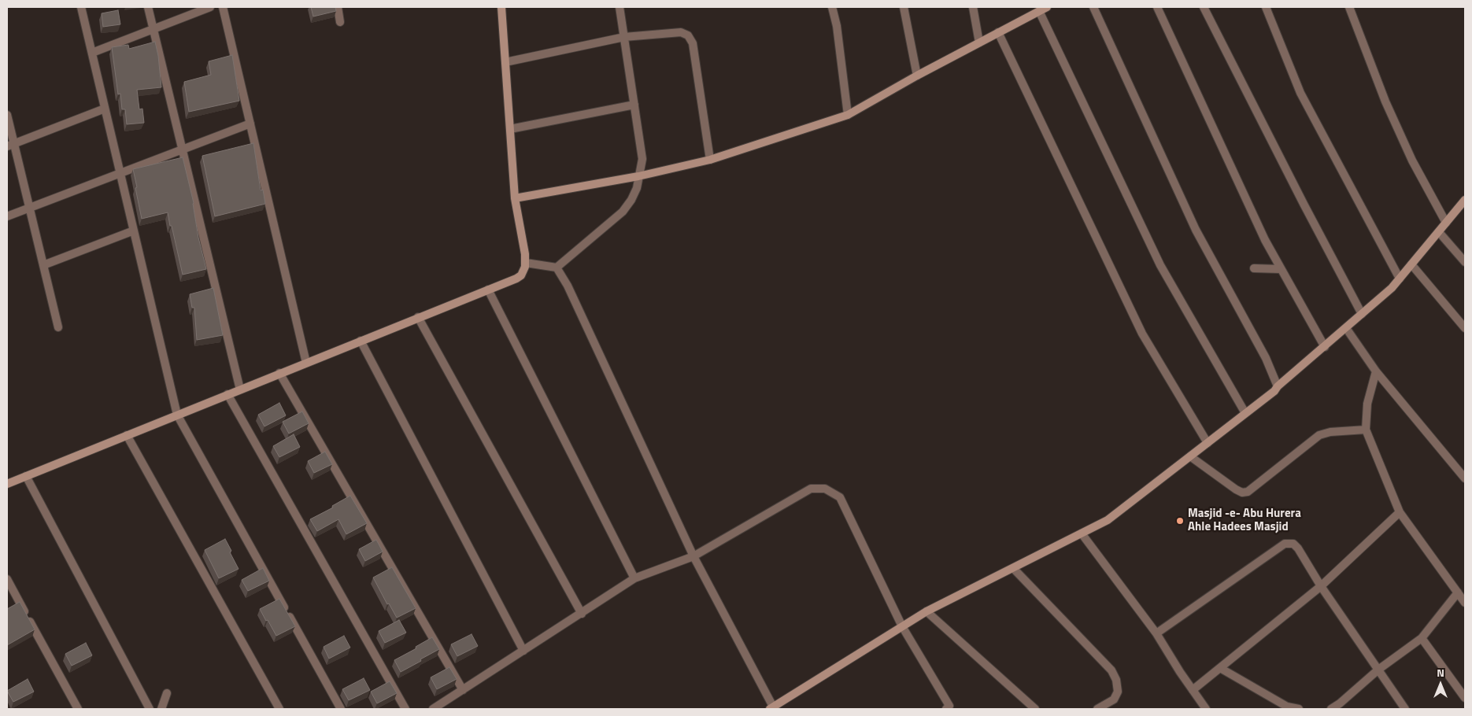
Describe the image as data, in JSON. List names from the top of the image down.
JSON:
{
  "places": ["Masjid -e- Abu Hurera Ahle Hadees Masjid"],
  "north": "top"
}
